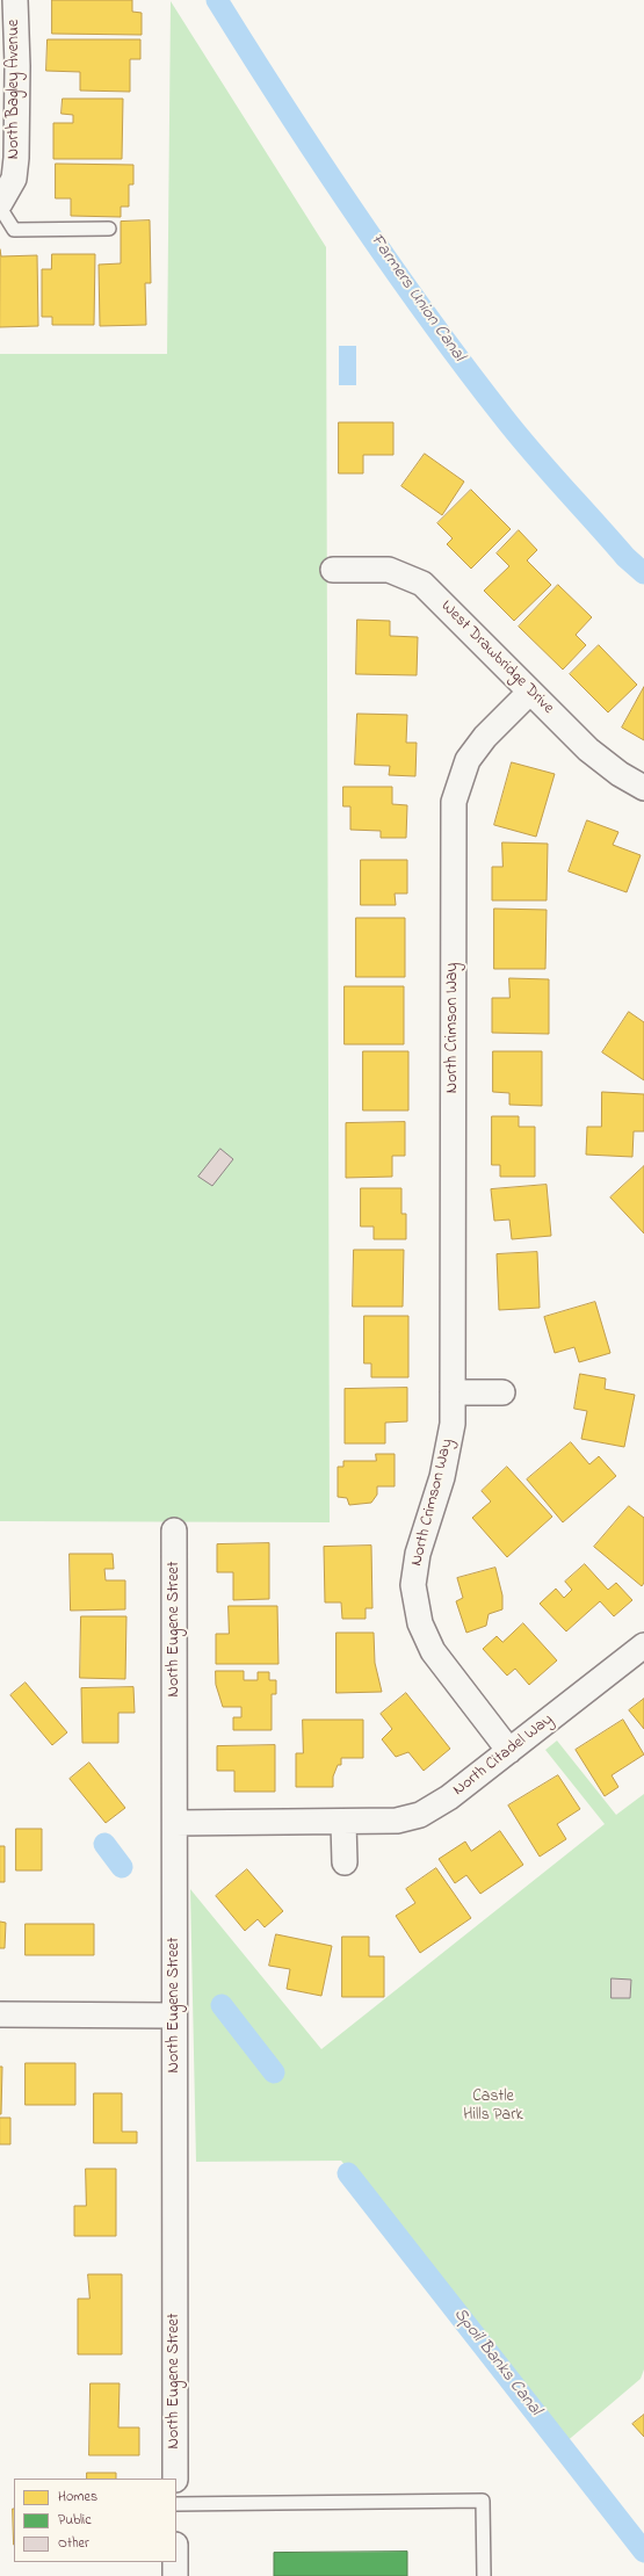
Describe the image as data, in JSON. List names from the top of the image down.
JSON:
{
  "streets": {
    "street": [
      "North Bagley Avenue",
      "West Drawbridge Drive",
      "North Crimson Way",
      "North Eugene Street",
      "North Citadel Way"
    ]
  },
  "crossings": [
    ["West Drawbridge Drive", "North Crimson Way"],
    ["North Crimson Way", "North Citadel Way"],
    ["North Eugene Street", "North Citadel Way"]
  ],
  "water": ["Farmers Union Canal", "Spoil Banks Canal"],
  "parks": ["Castle Hills Park"],
  "legend": ["Homes", "Public", "Other"]
}
